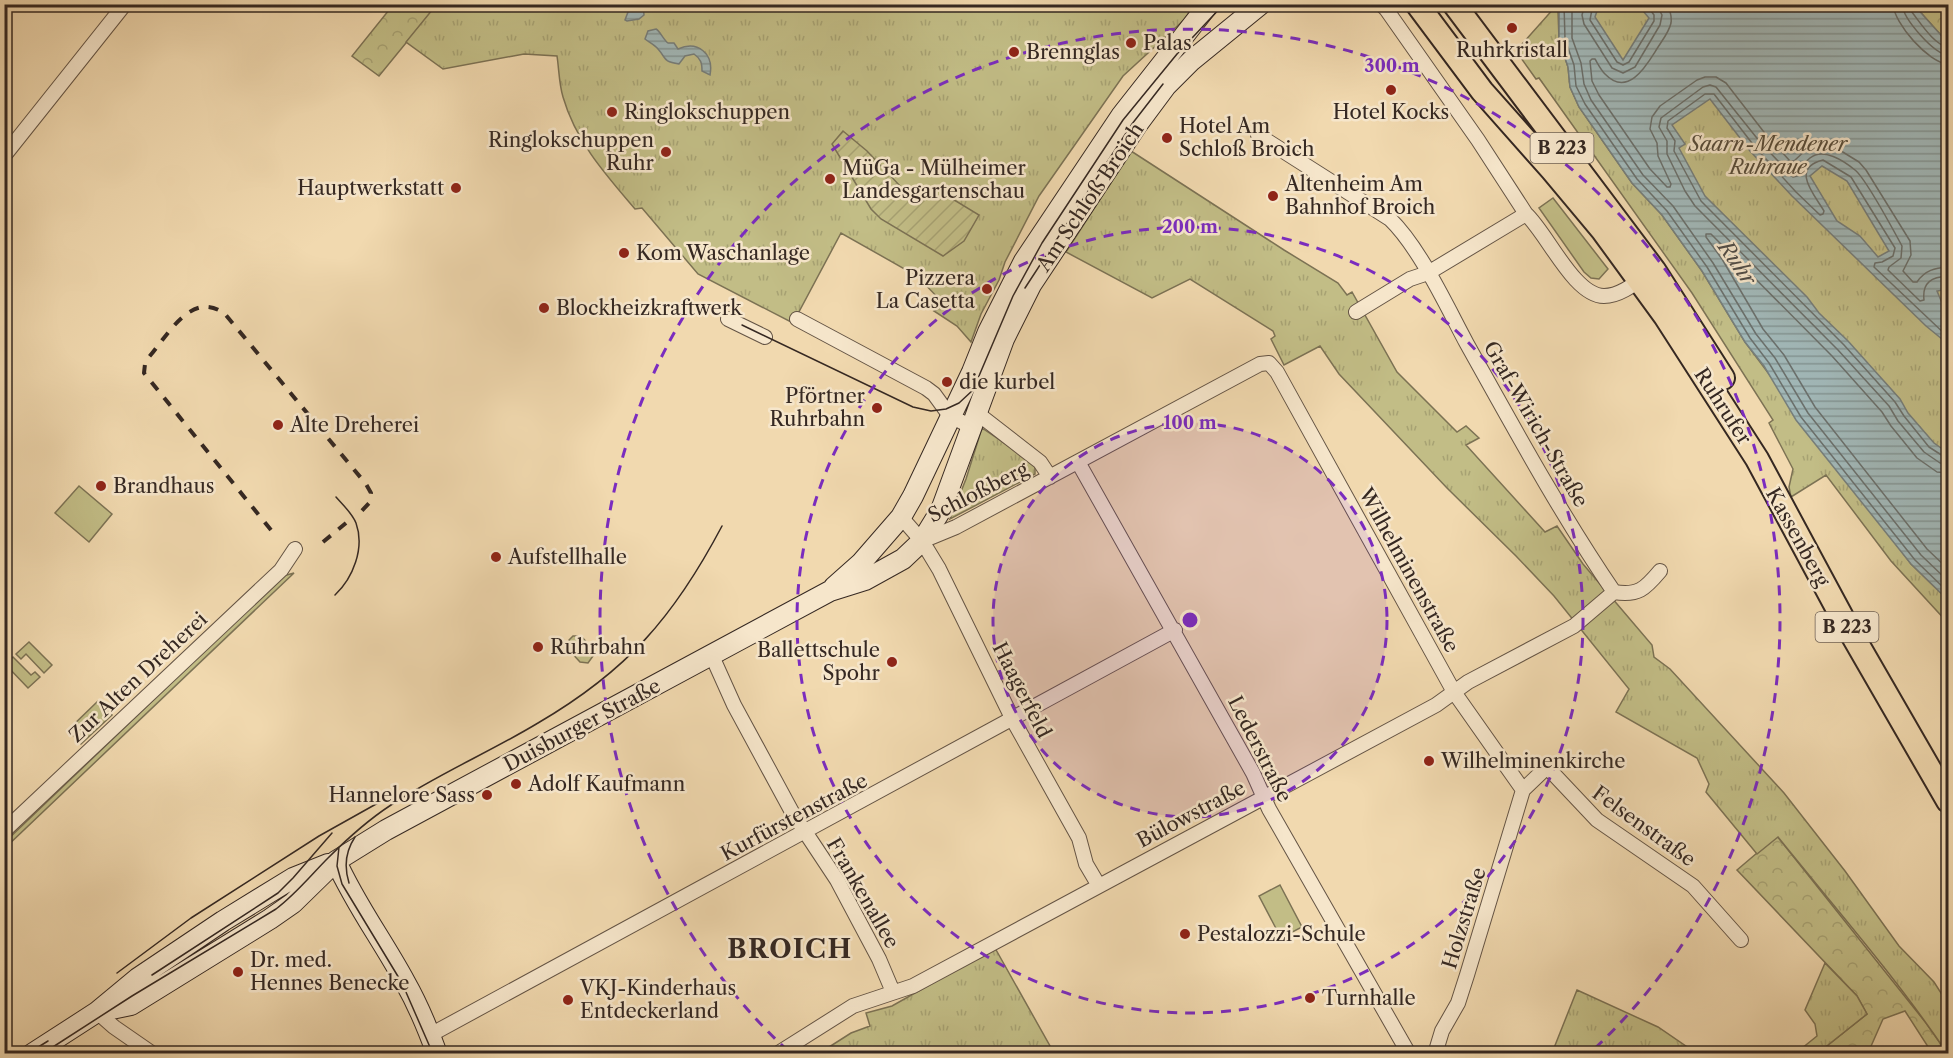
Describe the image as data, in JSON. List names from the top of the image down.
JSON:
{
  "streets": {
    "main road": [
      "B 223",
      "Am Schloß Broich",
      "Ruhrufer",
      "Kassenberg",
      "Duisburger Straße"
    ],
    "street": [
      "Graf-Wirich-Straße",
      "Schloßberg",
      "Wilhelminenstraße",
      "Zur Alten Dreherei",
      "Haagerfeld",
      "Lederstraße",
      "Bülowstraße",
      "Kurfürstenstraße",
      "Felsenstraße",
      "Frankenallee",
      "Holzstraße"
    ]
  },
  "crossings": [
    ["Am Schloß Broich", "Schloßberg"],
    ["Am Schloß Broich", "Haagerfeld"],
    ["Am Schloß Broich", "Duisburger Straße"],
    ["Ruhrufer", "Kassenberg"],
    ["Graf-Wirich-Straße", "Bülowstraße"],
    ["Schloßberg", "Wilhelminenstraße"],
    ["Schloßberg", "Haagerfeld"],
    ["Schloßberg", "Duisburger Straße"],
    ["Schloßberg", "Lederstraße"],
    ["Wilhelminenstraße", "Bülowstraße"],
    ["Wilhelminenstraße", "Felsenstraße"],
    ["Wilhelminenstraße", "Holzstraße"],
    ["Haagerfeld", "Duisburger Straße"],
    ["Haagerfeld", "Bülowstraße"],
    ["Haagerfeld", "Kurfürstenstraße"],
    ["Duisburger Straße", "Frankenallee"],
    ["Lederstraße", "Bülowstraße"],
    ["Lederstraße", "Kurfürstenstraße"],
    ["Bülowstraße", "Frankenallee"],
    ["Kurfürstenstraße", "Frankenallee"],
    ["Felsenstraße", "Holzstraße"]
  ],
  "districts": ["BROICH"],
  "water": ["Ruhr"],
  "parks": ["Saarn-Mendener Ruhraue"],
  "places": [
    "Ruhrkristall",
    "Palas",
    "Brennglas",
    "Hotel Kocks",
    "Ringlokschuppen",
    "Hotel Am Schloß Broich",
    "Ringlokschuppen Ruhr",
    "MüGa - Mülheimer Landesgartenschau",
    "Hauptwerkstatt",
    "Altenheim Am Bahnhof Broich",
    "Kom Waschanlage",
    "Pizzera La Casetta",
    "Blockheizkraftwerk",
    "die kurbel",
    "Pförtner Ruhrbahn",
    "Alte Dreherei",
    "Brandhaus",
    "Aufstellhalle",
    "Ruhrbahn",
    "Ballettschule Spohr",
    "Wilhelminenkirche",
    "Adolf Kaufmann",
    "Hannelore Sass",
    "Pestalozzi-Schule",
    "Dr. med. Hennes Benecke",
    "Turnhalle",
    "VKJ-Kinderhaus Entdeckerland"
  ],
  "rings": ["300 m", "200 m", "100 m"]
}
